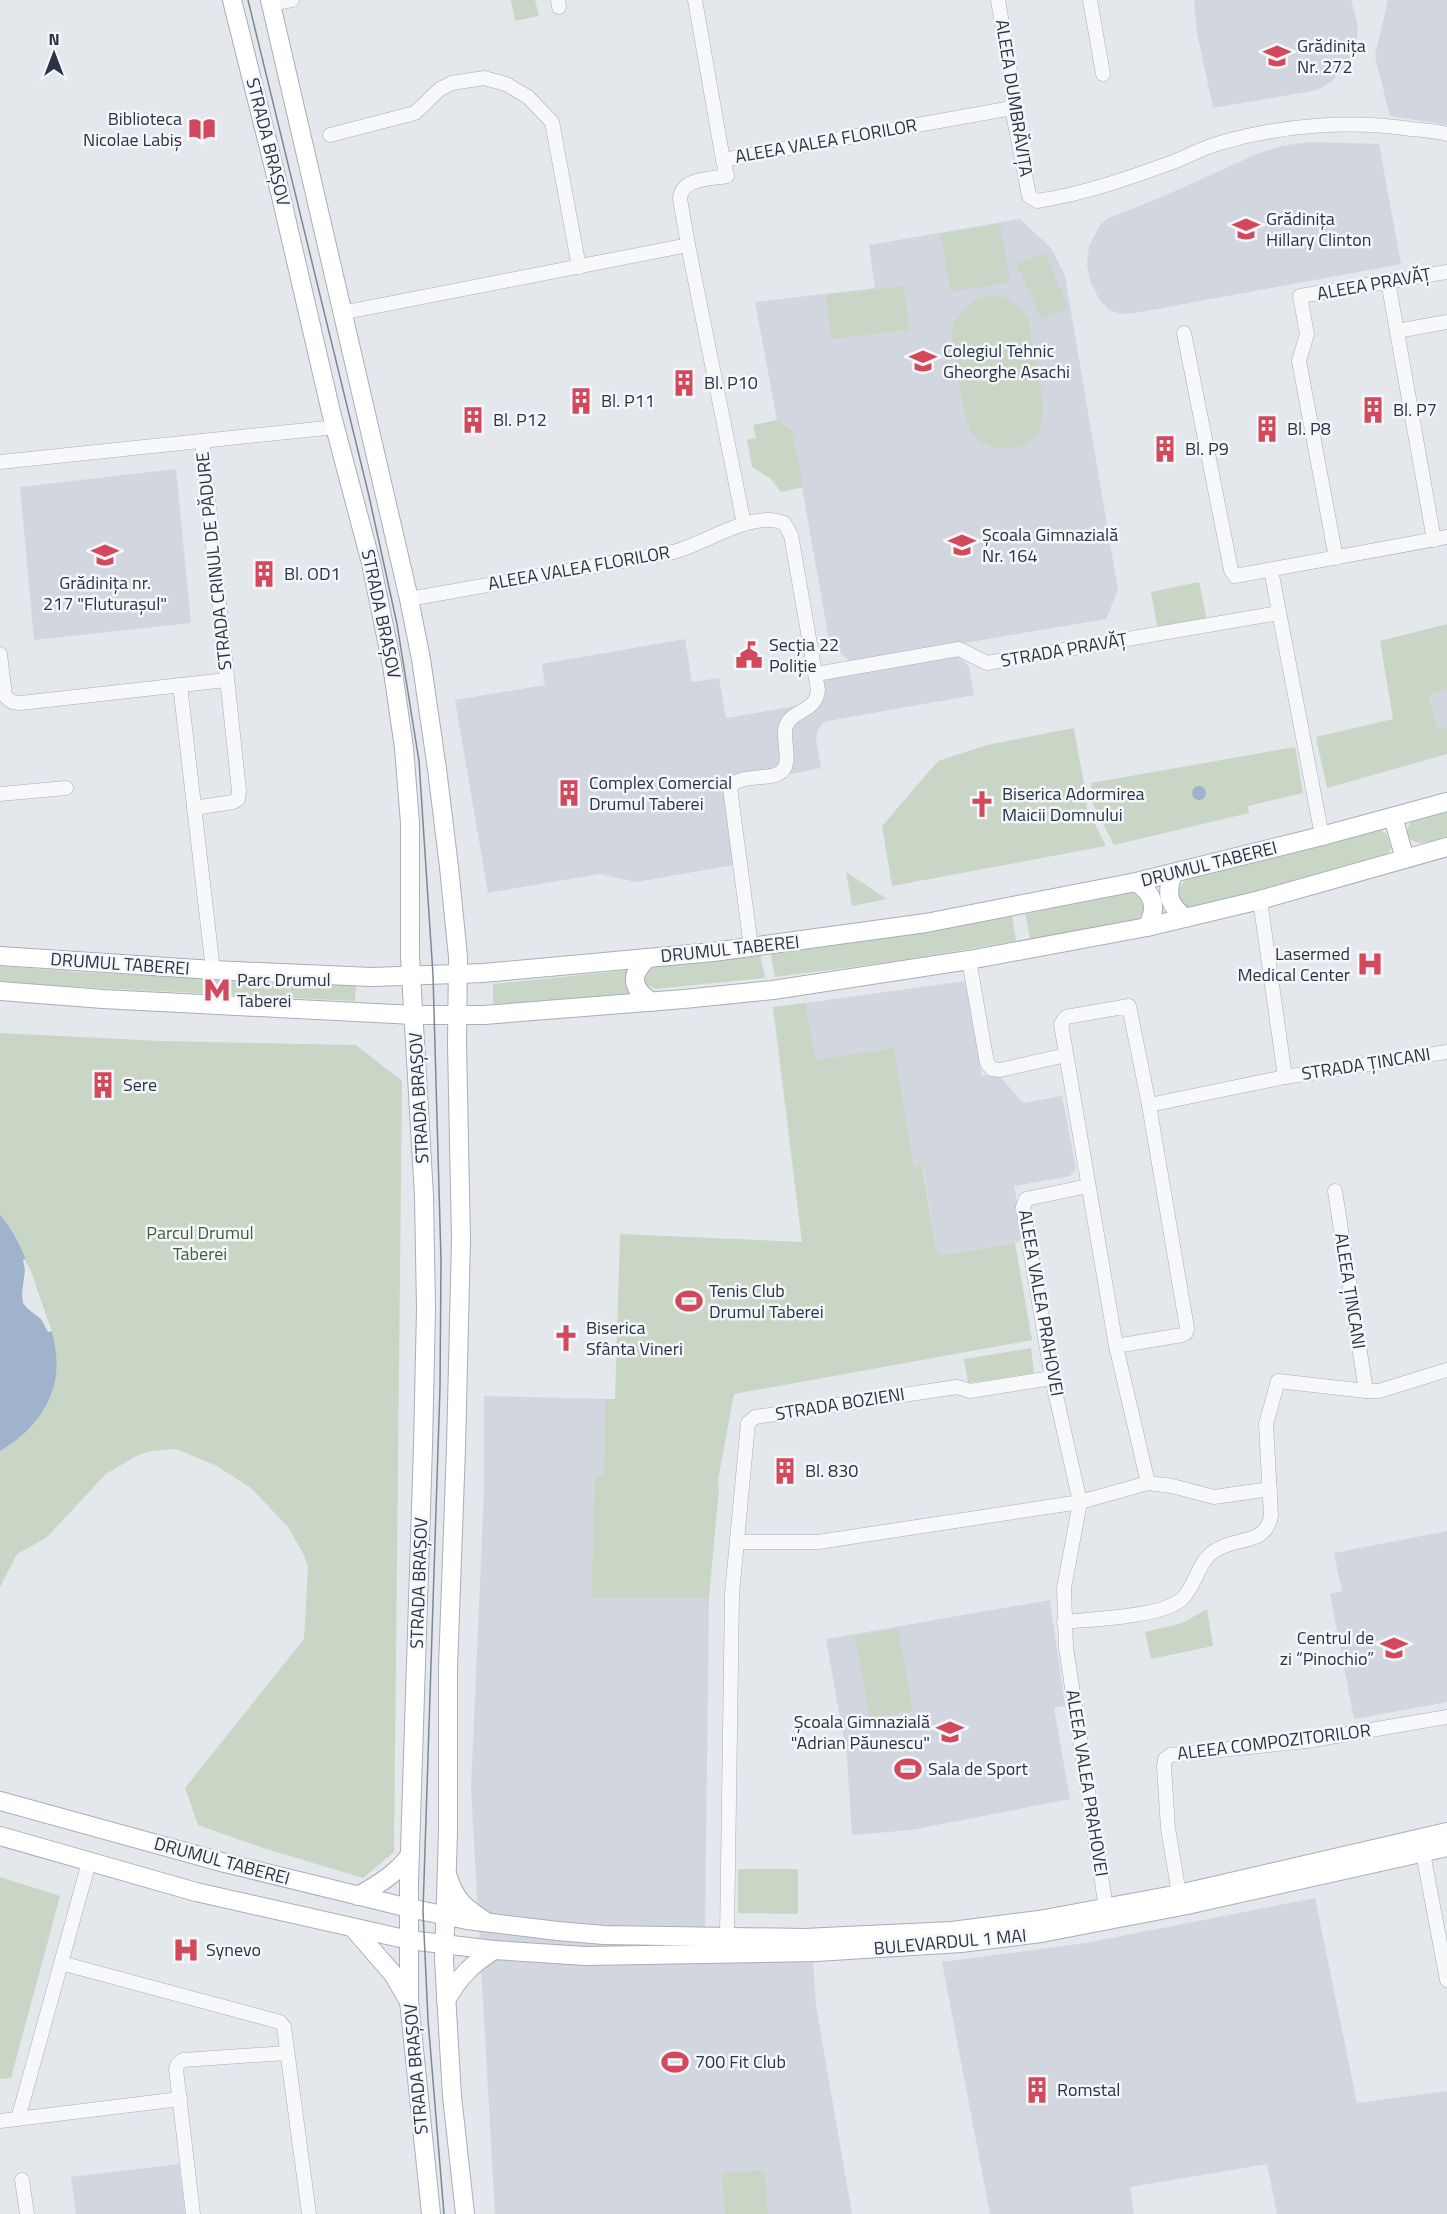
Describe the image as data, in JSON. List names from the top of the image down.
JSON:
{
  "streets": {
    "main road": ["STRADA BRAȘOV", "DRUMUL TABEREI", "BULEVARDUL 1 MAI"],
    "street": [
      "ALEEA DUMBRĂVIȚA",
      "ALEEA VALEA FLORILOR",
      "ALEEA PRAVĂȚ",
      "STRADA CRINUL DE PĂDURE",
      "STRADA PRAVĂȚ",
      "STRADA ȚINCANI",
      "ALEEA ȚINCANI",
      "ALEEA VALEA PRAHOVEI",
      "STRADA BOZIENI",
      "ALEEA COMPOZITORILOR"
    ]
  },
  "crossings": [
    ["ALEEA DUMBRĂVIȚA", "ALEEA VALEA FLORILOR"],
    ["ALEEA VALEA FLORILOR", "STRADA BRAȘOV"],
    ["ALEEA VALEA FLORILOR", "STRADA PRAVĂȚ"],
    ["ALEEA VALEA FLORILOR", "DRUMUL TABEREI"],
    ["STRADA BRAȘOV", "STRADA CRINUL DE PĂDURE"],
    ["STRADA BRAȘOV", "DRUMUL TABEREI"],
    ["STRADA BRAȘOV", "BULEVARDUL 1 MAI"],
    ["DRUMUL TABEREI", "STRADA ȚINCANI"],
    ["DRUMUL TABEREI", "BULEVARDUL 1 MAI"],
    ["ALEEA VALEA PRAHOVEI", "STRADA BOZIENI"],
    ["ALEEA VALEA PRAHOVEI", "BULEVARDUL 1 MAI"],
    ["STRADA BOZIENI", "BULEVARDUL 1 MAI"],
    ["ALEEA COMPOZITORILOR", "BULEVARDUL 1 MAI"]
  ],
  "parks": ["Parcul Drumul Taberei"],
  "places": {
    "school or university": [
      "Grădinița Nr. 272",
      "Grădinița Hillary Clinton",
      "Colegiul Tehnic Gheorghe Asachi",
      "Școala Gimnazială Nr. 164",
      "Grădinița nr. 217 \"Fluturaşul\"",
      "Centrul de zi “Pinochio”",
      "Școala Gimnazială \"Adrian Păunescu\""
    ],
    "library": ["Biblioteca Nicolae Labiș"],
    "building": [
      "Bl. P10",
      "Bl. P11",
      "Bl. P7",
      "Bl. P12",
      "Bl. P8",
      "Bl. P9",
      "Bl. OD1",
      "Complex Comercial Drumul Taberei",
      "Sere",
      "Bl. 830",
      "Romstal"
    ],
    "public building": ["Secția 22 Poliție"],
    "church": ["Biserica Adormirea Maicii Domnului", "Biserica Sfânta Vineri"],
    "hospital": ["Lasermed Medical Center", "Synevo"],
    "metro station": ["Parc Drumul Taberei"],
    "sports": ["Tenis Club Drumul Taberei", "Sala de Sport", "700 Fit Club"]
  },
  "north": "top"
}
